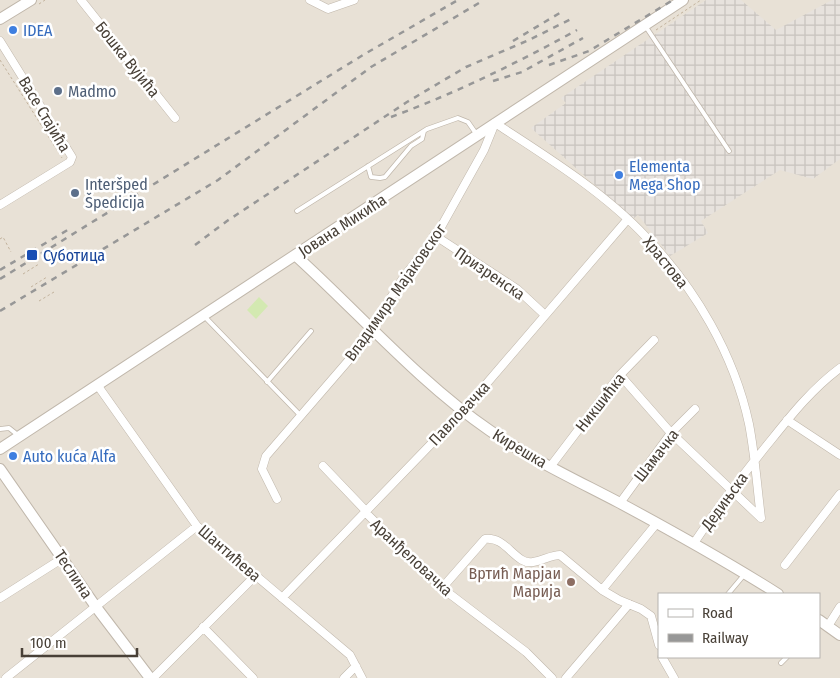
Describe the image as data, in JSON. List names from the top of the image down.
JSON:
{
  "streets": {
    "street": [
      "Бошка Вујића",
      "Васе Стајића",
      "Јована Микића",
      "Храстова",
      "Призренска",
      "Владимира Мајаковског",
      "Никшићка",
      "Павловачка",
      "Кирешка",
      "Шамачка",
      "Дедињска",
      "Шантићева",
      "Аранђеловачка",
      "Теслина"
    ]
  },
  "crossings": [
    ["Јована Микића", "Храстова"],
    ["Јована Микића", "Владимира Мајаковског"],
    ["Јована Микића", "Кирешка"],
    ["Јована Микића", "Шантићева"],
    ["Храстова", "Владимира Мајаковског"],
    ["Храстова", "Павловачка"],
    ["Храстова", "Дедињска"],
    ["Призренска", "Владимира Мајаковског"],
    ["Призренска", "Павловачка"],
    ["Владимира Мајаковског", "Кирешка"],
    ["Никшићка", "Кирешка"],
    ["Павловачка", "Кирешка"],
    ["Павловачка", "Шантићева"],
    ["Павловачка", "Аранђеловачка"],
    ["Кирешка", "Шамачка"],
    ["Кирешка", "Дедињска"]
  ],
  "places": {
    "other": [
      "IDEA",
      "Madmo",
      "Elementa Mega Shop",
      "Interšped Špedicija",
      "Auto kuća Alfa",
      "Вртић Марјаи Марија"
    ],
    "transit": ["Суботица"]
  },
  "legend": ["Road", "Railway"],
  "scale_bar": "100 m"
}
